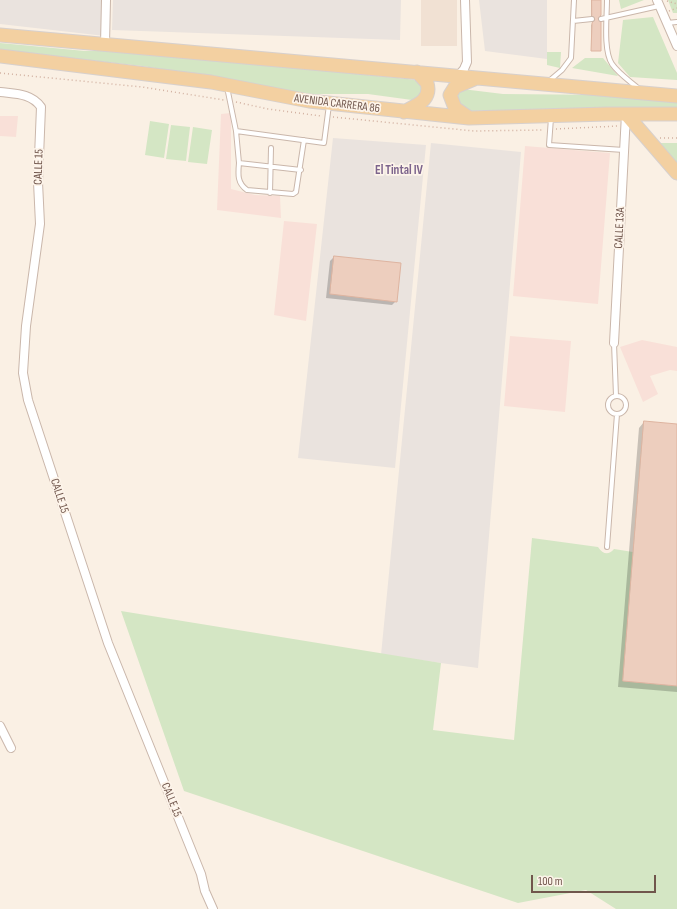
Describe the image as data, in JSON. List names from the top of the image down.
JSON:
{
  "streets": {
    "main road": ["AVENIDA CARRERA 86"],
    "street": ["CALLE 15", "CALLE 13A"]
  },
  "crossings": [
    ["AVENIDA CARRERA 86", "CALLE 13A"]
  ],
  "districts": ["El Tintal IV"],
  "scale_bar": "100 m"
}
